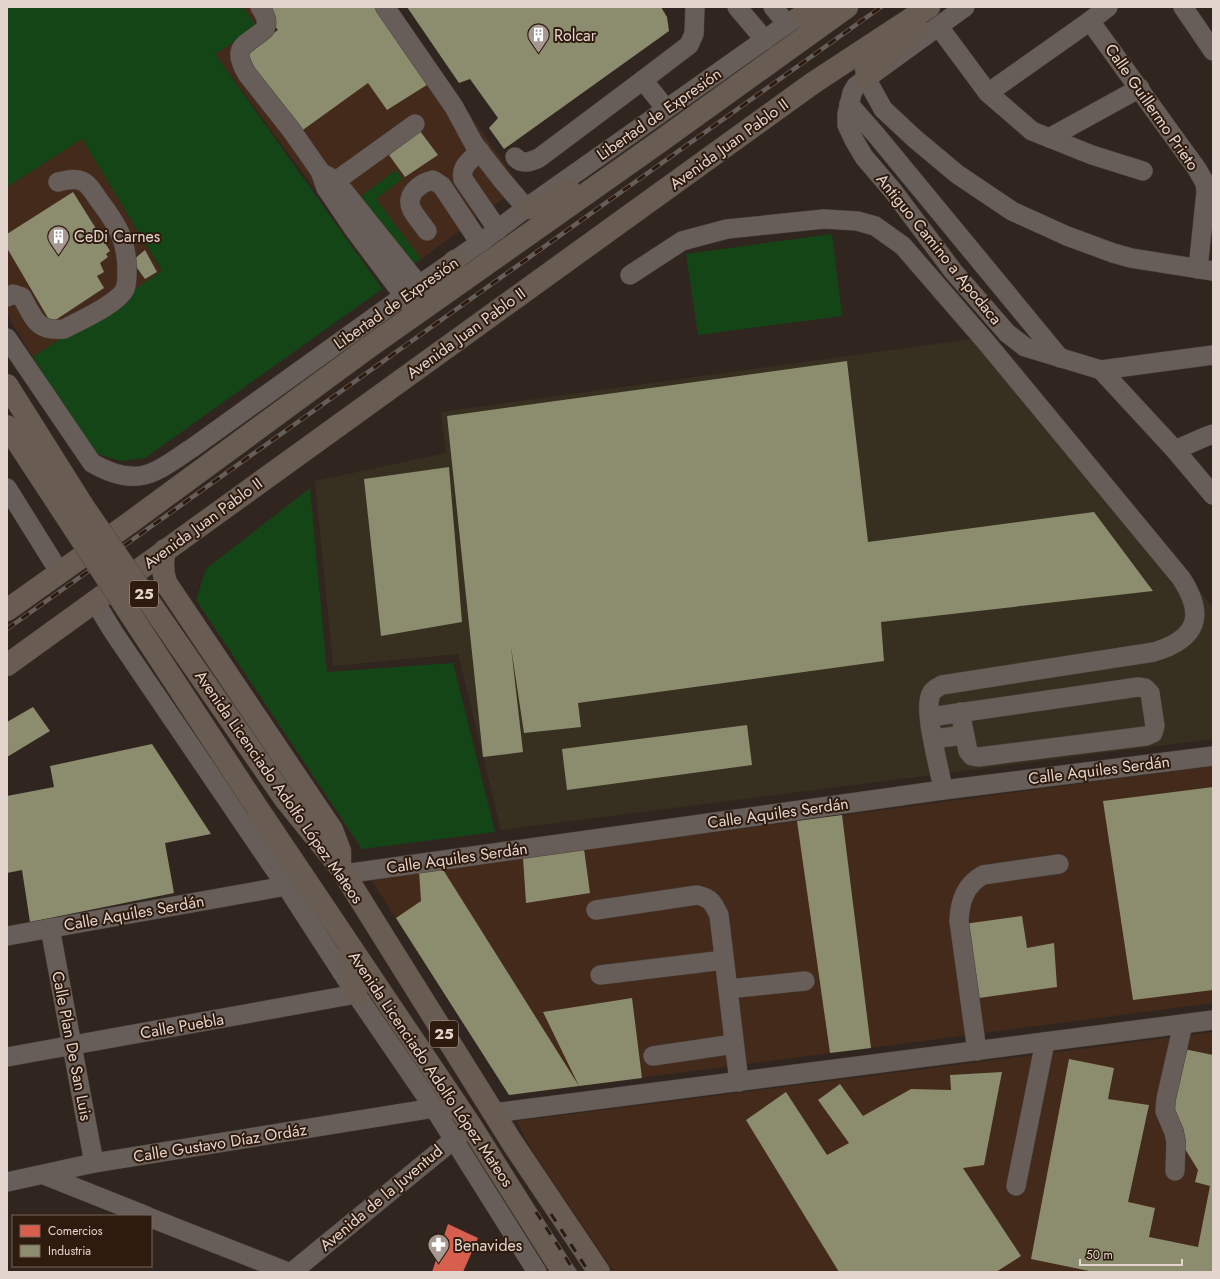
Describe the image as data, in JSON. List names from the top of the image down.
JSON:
{
  "streets": {
    "main road": ["Avenida Juan Pablo II", "25", "Avenida Licenciado Adolfo López Mateos"],
    "street": [
      "Calle Guillermo Prieto",
      "Libertad de Expresión",
      "Antiguo Camino a Apodaca",
      "Calle Aquiles Serdán",
      "Calle Puebla",
      "Calle Plan De San Luis",
      "Calle Gustavo Díaz Ordáz",
      "Avenida de la Juventud"
    ]
  },
  "crossings": [
    ["Calle Aquiles Serdán", "Avenida Licenciado Adolfo López Mateos"],
    ["Calle Aquiles Serdán", "Calle Plan De San Luis"],
    ["Avenida Licenciado Adolfo López Mateos", "Avenida de la Juventud"],
    ["Calle Puebla", "Calle Plan De San Luis"],
    ["Calle Plan De San Luis", "Calle Gustavo Díaz Ordáz"]
  ],
  "places": {
    "building": ["Rolcar", "CeDi Carnes"],
    "pharmacy": ["Benavides"]
  },
  "legend": ["Comercios", "Industria"],
  "scale_bar": "50 m"
}
